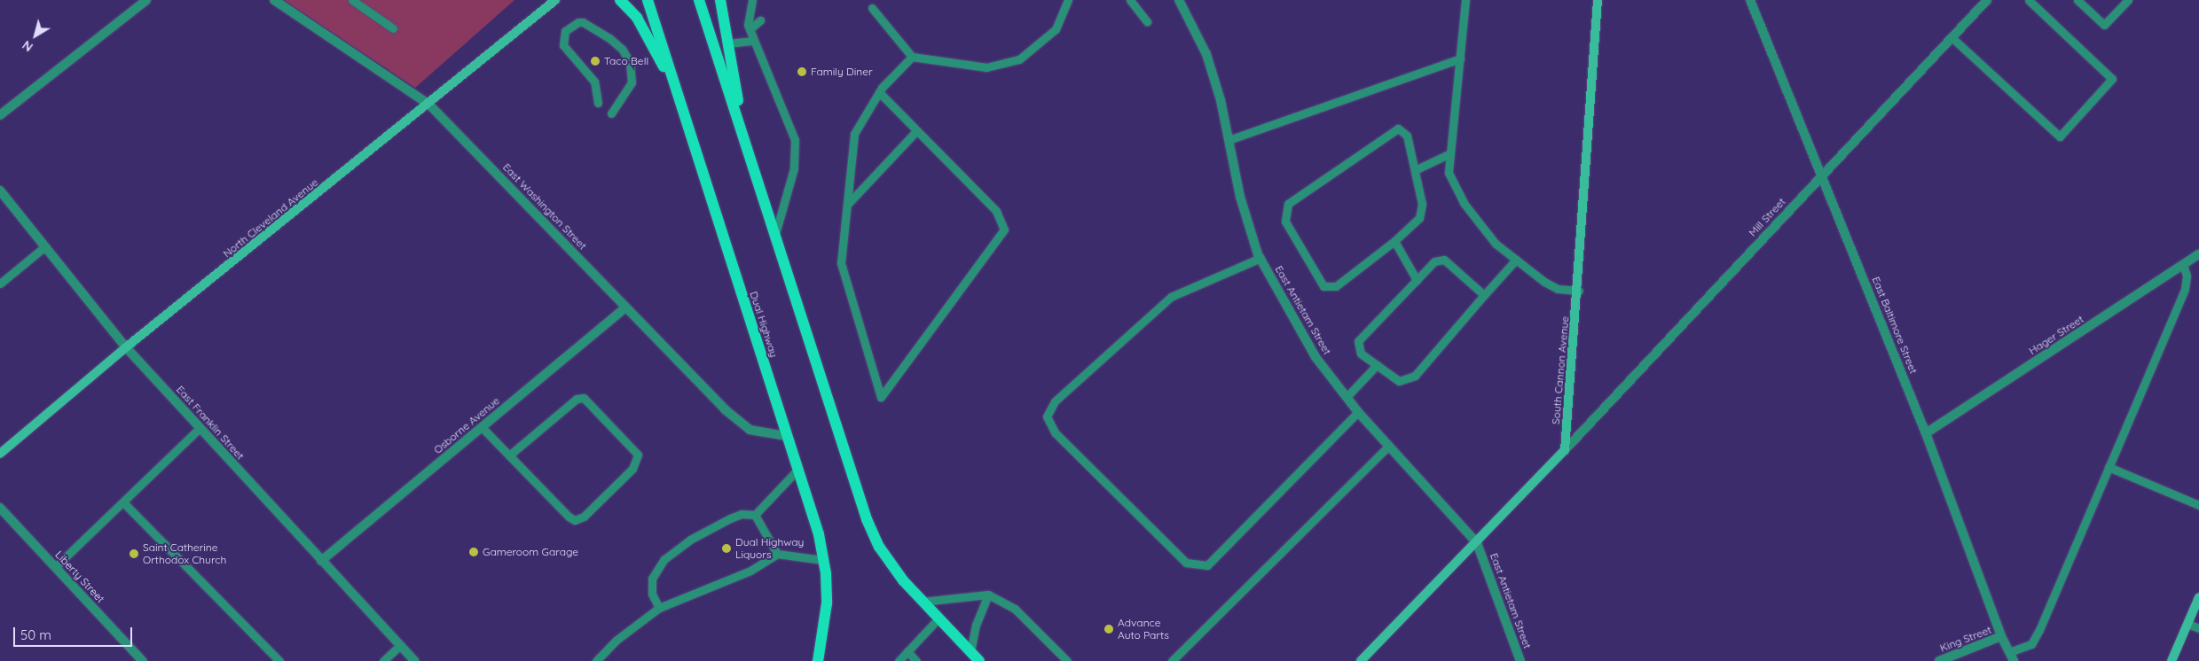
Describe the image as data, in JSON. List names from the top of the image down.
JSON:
{
  "streets": {
    "main road": ["North Cleveland Avenue", "Dual Highway", "South Cannon Avenue"],
    "street": [
      "East Washington Street",
      "Mill Street",
      "East Antietam Street",
      "East Baltimore Street",
      "Hager Street",
      "East Franklin Street",
      "Osborne Avenue",
      "Liberty Street",
      "King Street"
    ]
  },
  "crossings": [
    ["East Washington Street", "North Cleveland Avenue"],
    ["East Washington Street", "Dual Highway"],
    ["East Washington Street", "Osborne Avenue"],
    ["Mill Street", "East Baltimore Street"],
    ["Mill Street", "South Cannon Avenue"],
    ["North Cleveland Avenue", "East Franklin Street"],
    ["East Baltimore Street", "Hager Street"],
    ["East Baltimore Street", "King Street"],
    ["East Franklin Street", "Osborne Avenue"]
  ],
  "places": [
    "Taco Bell",
    "Family Diner",
    "Dual Highway Liquors",
    "Gameroom Garage",
    "Saint Catherine Orthodox Church",
    "Advance Auto Parts"
  ],
  "scale_bar": "50 m",
  "north": "bottom left"
}
